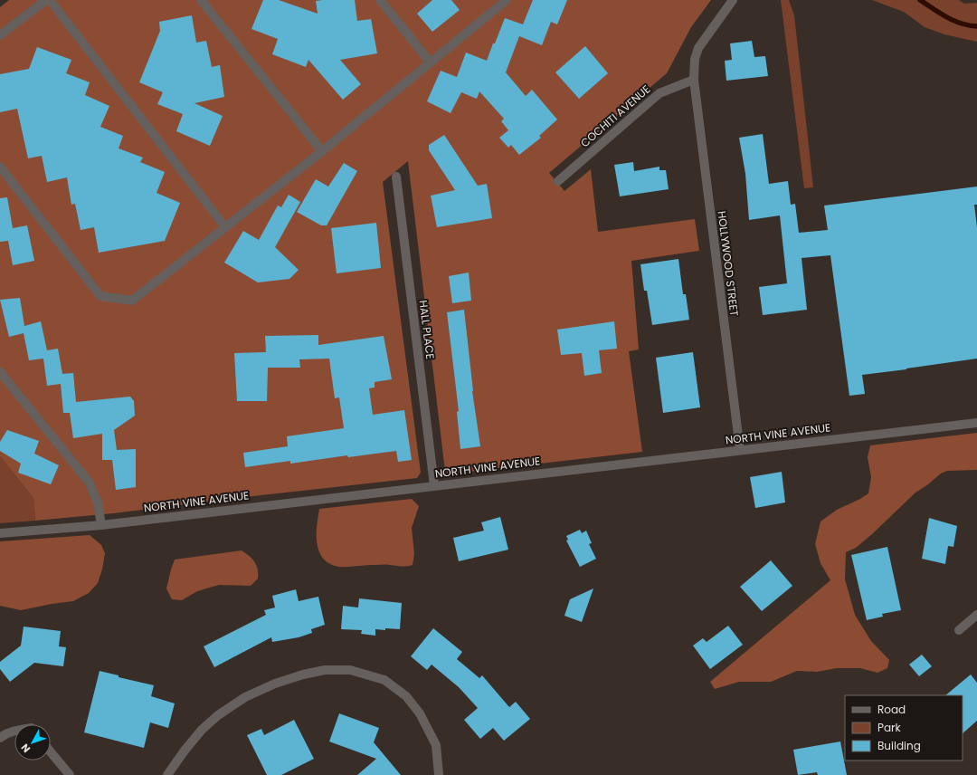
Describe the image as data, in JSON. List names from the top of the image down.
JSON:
{
  "streets": {
    "street": [
      "COCHITI AVENUE",
      "HOLLYWOOD STREET",
      "HALL PLACE",
      "NORTH VINE AVENUE"
    ]
  },
  "crossings": [
    ["COCHITI AVENUE", "HOLLYWOOD STREET"],
    ["HOLLYWOOD STREET", "NORTH VINE AVENUE"],
    ["HALL PLACE", "NORTH VINE AVENUE"]
  ],
  "legend": ["Road", "Park", "Building"],
  "north": "bottom left"
}
